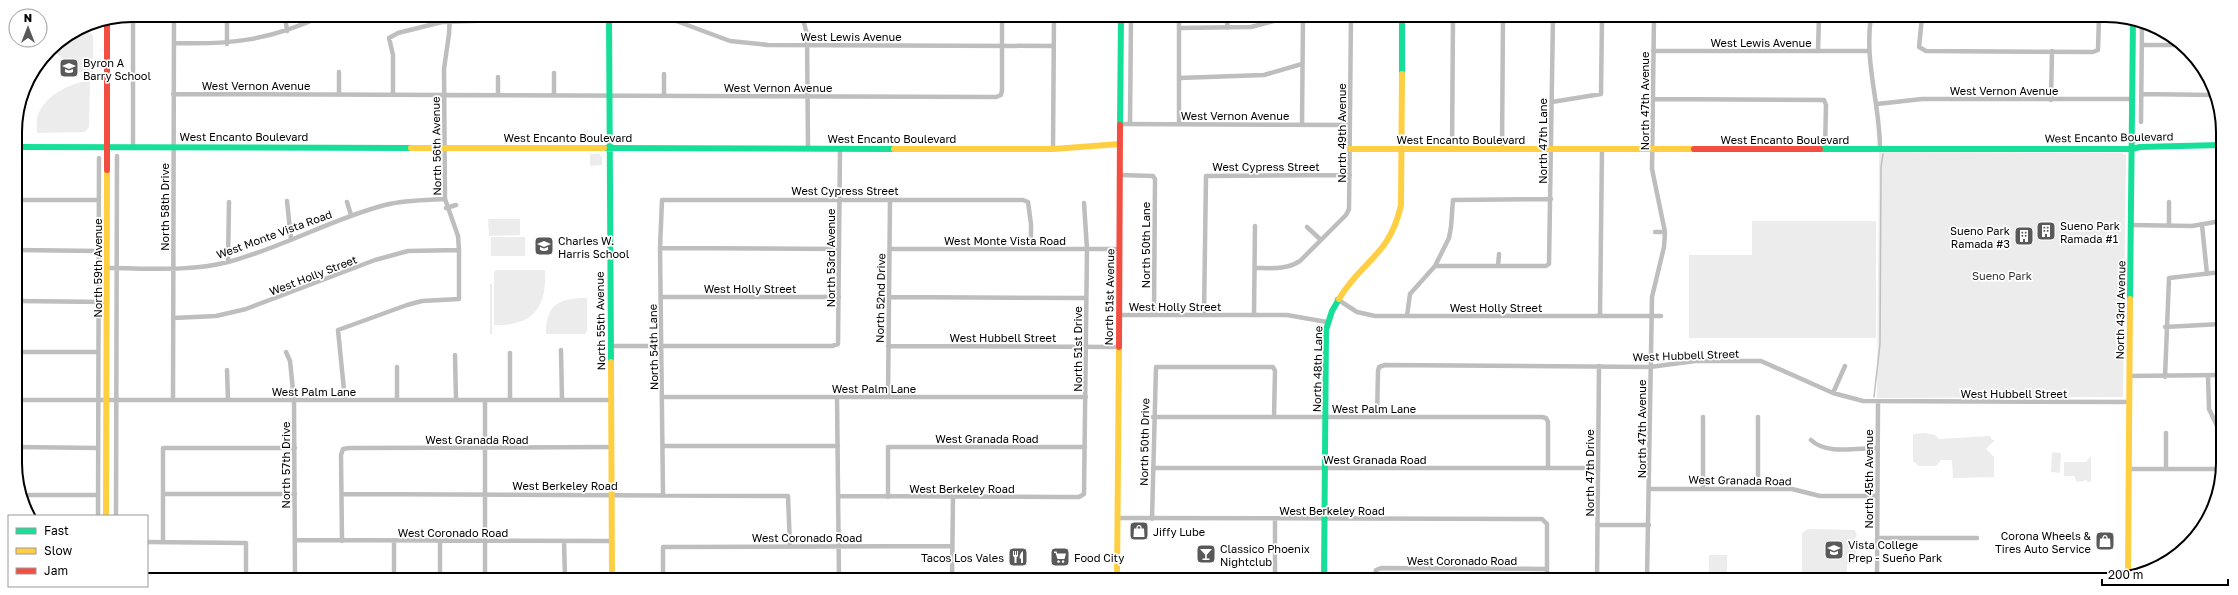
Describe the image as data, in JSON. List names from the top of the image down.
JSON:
{
  "streets": {
    "street": [
      "West Lewis Avenue",
      "West Vernon Avenue",
      "North 47th Avenue",
      "North 49th Avenue",
      "West Encanto Boulevard",
      "North 47th Lane",
      "North 56th Avenue",
      "West Cypress Street",
      "North 58th Drive",
      "West Monte Vista Road",
      "North 50th Lane",
      "North 53rd Avenue",
      "North 59th Avenue",
      "West Holly Street",
      "North 51st Avenue",
      "North 52nd Drive",
      "North 43rd Avenue",
      "North 55th Avenue",
      "West Hubbell Street",
      "North 54th Lane",
      "North 51st Drive",
      "North 48th Lane",
      "West Palm Lane",
      "West Granada Road",
      "North 50th Drive",
      "North 57th Drive",
      "North 47th Drive",
      "North 45th Avenue",
      "West Berkeley Road",
      "West Coronado Road"
    ]
  },
  "crossings": [
    ["West Lewis Avenue", "West Vernon Avenue"],
    ["West Lewis Avenue", "North 47th Avenue"],
    ["West Vernon Avenue", "North 49th Avenue"],
    ["West Vernon Avenue", "North 56th Avenue"],
    ["West Vernon Avenue", "North 58th Drive"],
    ["West Vernon Avenue", "North 51st Avenue"],
    ["West Vernon Avenue", "North 43rd Avenue"],
    ["West Vernon Avenue", "North 55th Avenue"],
    ["North 47th Avenue", "West Encanto Boulevard"],
    ["North 47th Avenue", "West Holly Street"],
    ["North 47th Avenue", "West Hubbell Street"],
    ["North 47th Avenue", "West Granada Road"],
    ["North 49th Avenue", "West Encanto Boulevard"],
    ["North 49th Avenue", "West Cypress Street"],
    ["West Encanto Boulevard", "North 47th Lane"],
    ["West Encanto Boulevard", "North 56th Avenue"],
    ["West Encanto Boulevard", "North 58th Drive"],
    ["West Encanto Boulevard", "North 53rd Avenue"],
    ["West Encanto Boulevard", "North 59th Avenue"],
    ["West Encanto Boulevard", "North 51st Avenue"],
    ["West Encanto Boulevard", "North 43rd Avenue"],
    ["West Encanto Boulevard", "North 55th Avenue"],
    ["West Encanto Boulevard", "North 48th Lane"],
    ["North 56th Avenue", "West Monte Vista Road"],
    ["North 56th Avenue", "West Holly Street"],
    ["North 56th Avenue", "West Palm Lane"],
    ["West Cypress Street", "West Monte Vista Road"],
    ["West Cypress Street", "North 53rd Avenue"],
    ["West Cypress Street", "West Holly Street"],
    ["West Cypress Street", "North 52nd Drive"],
    ["West Cypress Street", "North 54th Lane"],
    ["North 58th Drive", "West Monte Vista Road"],
    ["North 58th Drive", "West Holly Street"],
    ["North 58th Drive", "West Palm Lane"],
    ["West Monte Vista Road", "North 59th Avenue"],
    ["West Monte Vista Road", "North 51st Avenue"],
    ["West Monte Vista Road", "North 52nd Drive"],
    ["West Monte Vista Road", "North 51st Drive"],
    ["North 50th Lane", "West Holly Street"],
    ["North 50th Lane", "North 51st Avenue"],
    ["North 53rd Avenue", "West Holly Street"],
    ["North 53rd Avenue", "North 54th Lane"],
    ["North 59th Avenue", "West Palm Lane"],
    ["West Holly Street", "North 51st Avenue"],
    ["West Holly Street", "North 54th Lane"],
    ["West Holly Street", "North 48th Lane"],
    ["North 51st Avenue", "West Hubbell Street"],
    ["North 51st Avenue", "West Berkeley Road"],
    ["North 52nd Drive", "West Hubbell Street"],
    ["North 52nd Drive", "West Palm Lane"],
    ["North 43rd Avenue", "West Hubbell Street"],
    ["North 55th Avenue", "West Palm Lane"],
    ["North 55th Avenue", "West Granada Road"],
    ["North 55th Avenue", "West Berkeley Road"],
    ["North 55th Avenue", "West Coronado Road"],
    ["West Hubbell Street", "North 51st Drive"],
    ["West Hubbell Street", "West Palm Lane"],
    ["West Hubbell Street", "North 47th Drive"],
    ["West Hubbell Street", "North 45th Avenue"],
    ["North 54th Lane", "West Palm Lane"],
    ["North 54th Lane", "West Berkeley Road"],
    ["North 51st Drive", "West Palm Lane"],
    ["North 51st Drive", "West Granada Road"],
    ["North 51st Drive", "West Berkeley Road"],
    ["North 48th Lane", "West Palm Lane"],
    ["North 48th Lane", "West Granada Road"],
    ["North 48th Lane", "West Berkeley Road"],
    ["West Palm Lane", "West Granada Road"],
    ["West Palm Lane", "North 50th Drive"],
    ["West Palm Lane", "North 57th Drive"],
    ["West Granada Road", "North 50th Drive"],
    ["West Granada Road", "North 47th Drive"],
    ["West Granada Road", "North 45th Avenue"],
    ["West Granada Road", "West Berkeley Road"],
    ["North 50th Drive", "West Berkeley Road"],
    ["North 57th Drive", "West Coronado Road"],
    ["West Berkeley Road", "West Coronado Road"]
  ],
  "parks": ["Sueno Park"],
  "places": {
    "school or university": ["Byron A Barry School", "Charles W. Harris School", "Vista College Prep - Sueño Park"],
    "building": ["Sueno Park Ramada #1", "Sueno Park Ramada #3"],
    "shop": ["Jiffy Lube", "Corona Wheels & Tires Auto Service"],
    "bar": ["Classico Phoenix Nightclub"],
    "restaurant": ["Tacos Los Vales"],
    "supermarket": ["Food City"]
  },
  "legend": ["Fast", "Slow", "Jam"],
  "scale_bar": "200 m",
  "north": "top"
}
